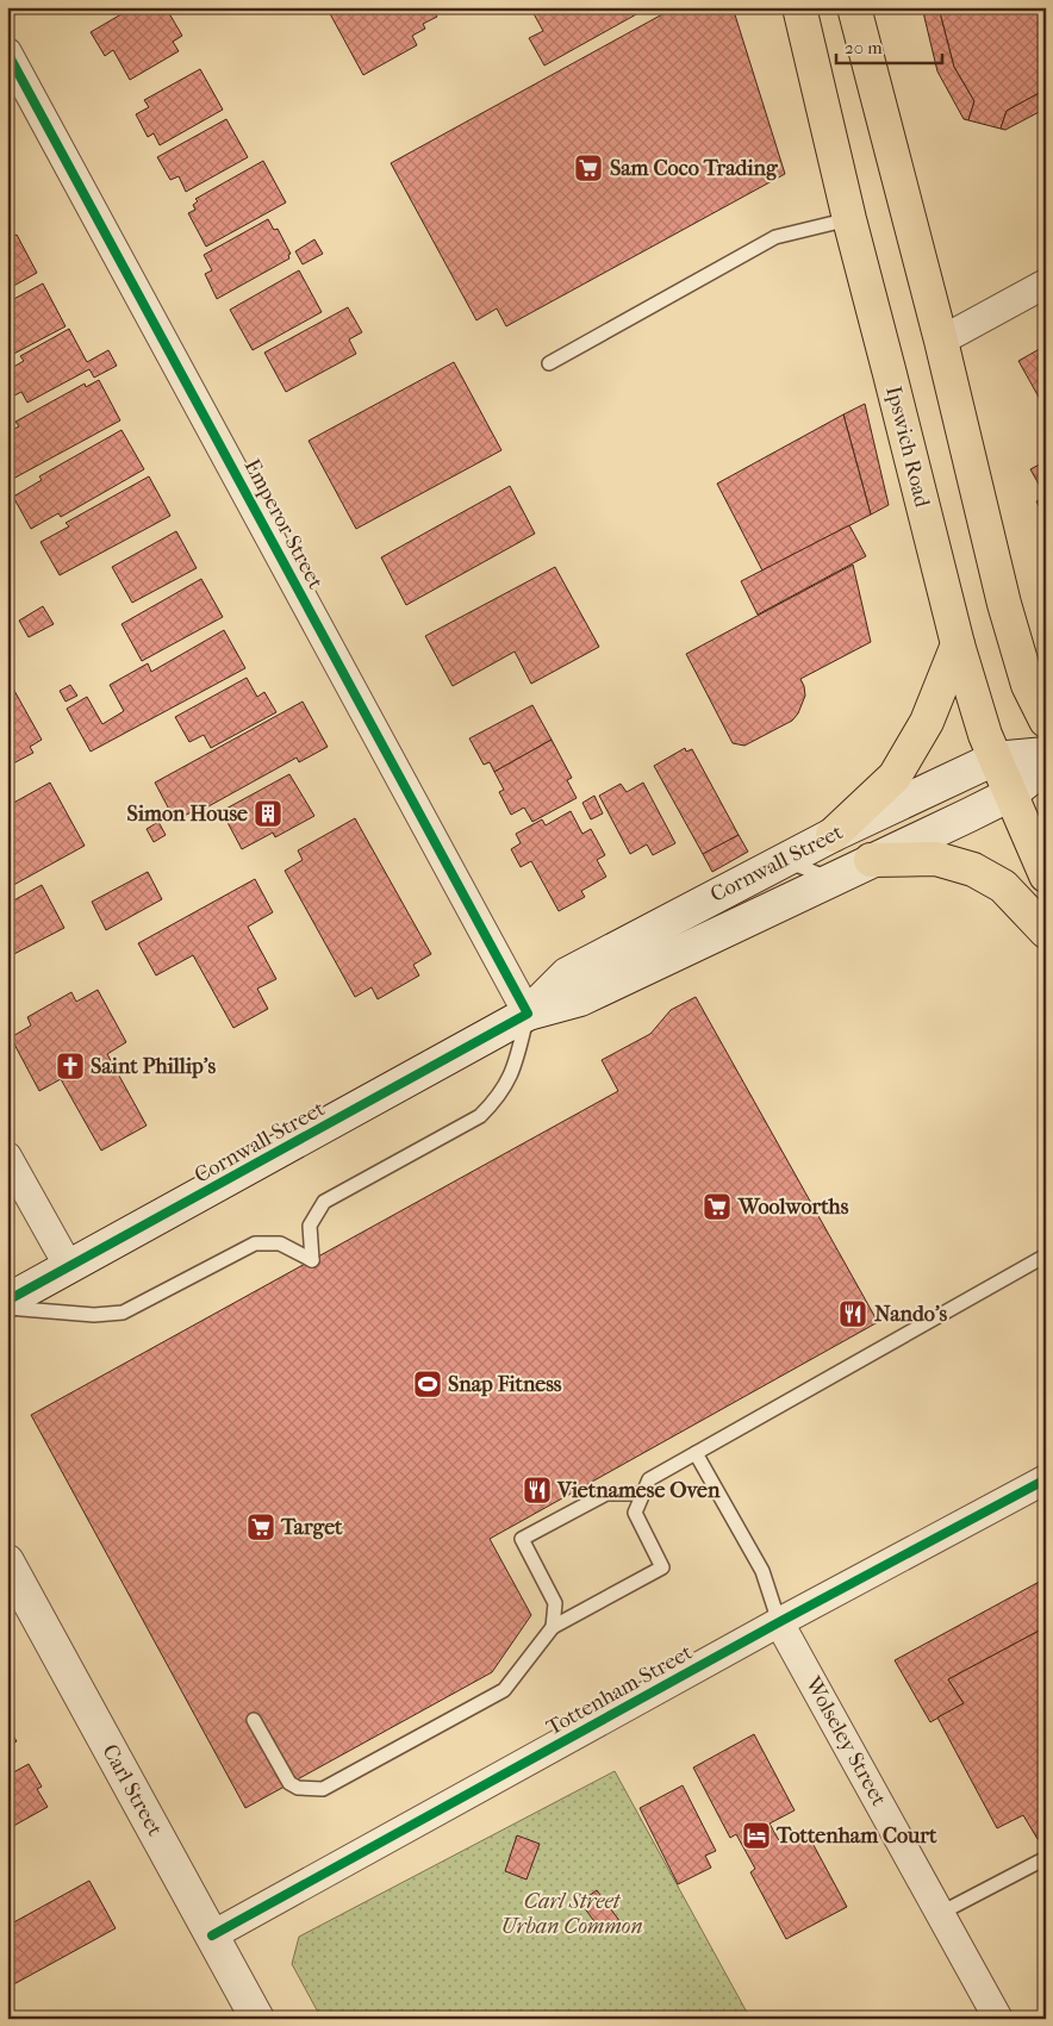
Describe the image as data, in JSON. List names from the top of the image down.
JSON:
{
  "streets": {
    "highway": ["Ipswich Road"],
    "main road": ["Cornwall Street", "Carl Street"],
    "street": ["Emperor Street", "Tottenham Street", "Wolseley Street"]
  },
  "crossings": [
    ["Ipswich Road", "Cornwall Street"],
    ["Emperor Street", "Cornwall Street"],
    ["Tottenham Street", "Wolseley Street"],
    ["Tottenham Street", "Carl Street"]
  ],
  "parks": ["Carl Street Urban Common"],
  "places": {
    "supermarket": ["Sam Coco Trading", "Woolworths", "Target"],
    "building": ["Simon House"],
    "church": ["Saint Phillip's"],
    "restaurant": ["Nando's", "Vietnamese Oven"],
    "sports": ["Snap Fitness"],
    "hotel": ["Tottenham Court"]
  },
  "scale_bar": "20 m"
}
